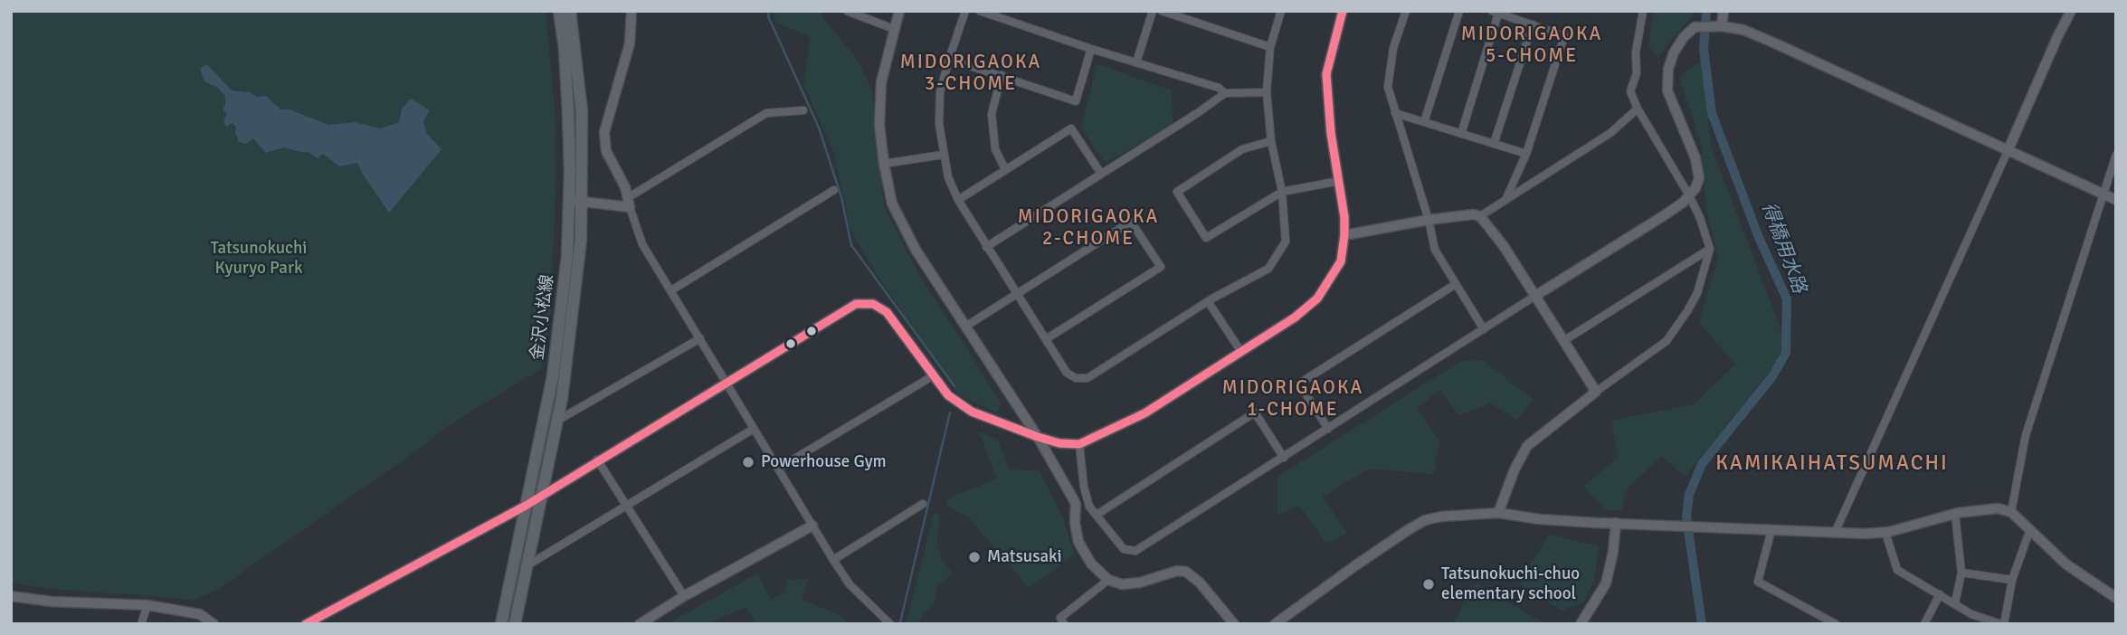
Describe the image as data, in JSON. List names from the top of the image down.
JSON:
{
  "streets": {
    "main road": ["金沢小松線"]
  },
  "districts": [
    "MIDORIGAOKA 5-CHOME",
    "MIDORIGAOKA 3-CHOME",
    "MIDORIGAOKA 2-CHOME",
    "MIDORIGAOKA 1-CHOME",
    "KAMIKAIHATSUMACHI"
  ],
  "water": ["得橋用水路"],
  "parks": ["Tatsunokuchi Kyuryo Park"],
  "places": ["Powerhouse Gym", "Matsusaki", "Tatsunokuchi-chuo elementary school"]
}
